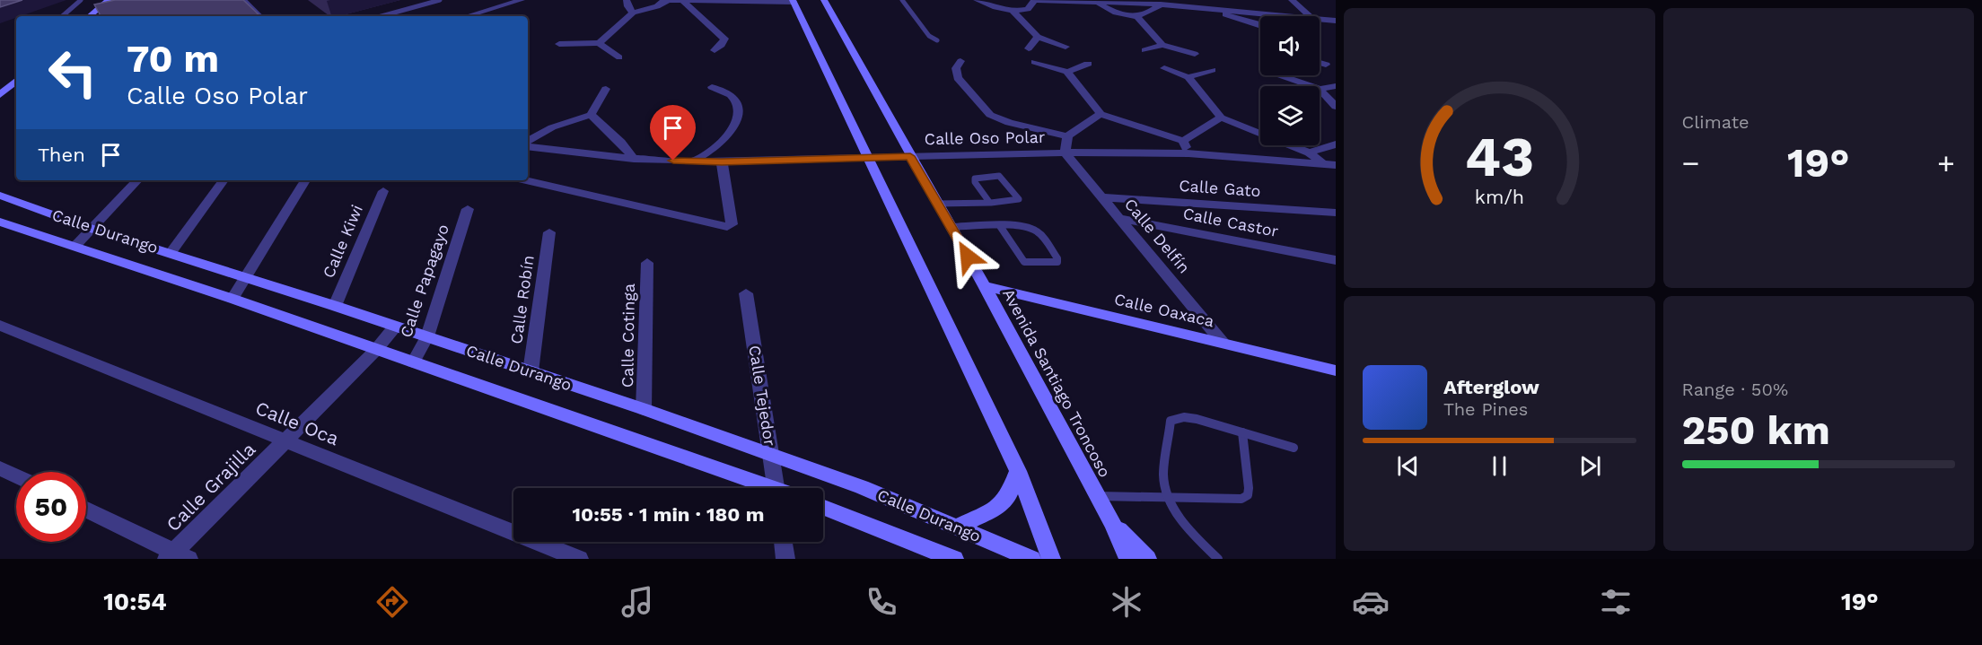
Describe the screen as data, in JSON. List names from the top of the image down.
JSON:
{
  "streets": {
    "main road": ["Calle Durango", "Calle Oaxaca", "Avenida Santiago Troncoso"],
    "street": [
      "Calle Oso Polar",
      "Calle Gato",
      "Calle Castor",
      "Calle Delfín",
      "Calle Kiwi",
      "Calle Papagayo",
      "Calle Robín",
      "Calle Cotinga",
      "Calle Tejedor",
      "Calle Oca",
      "Calle Grajilla"
    ]
  },
  "crossings": [
    ["Calle Oso Polar", "Calle Delfín"],
    ["Calle Oso Polar", "Avenida Santiago Troncoso"],
    ["Calle Gato", "Calle Delfín"],
    ["Calle Castor", "Calle Delfín"],
    ["Calle Durango", "Calle Kiwi"],
    ["Calle Durango", "Calle Papagayo"],
    ["Calle Durango", "Calle Robín"],
    ["Calle Durango", "Calle Cotinga"],
    ["Calle Durango", "Calle Tejedor"],
    ["Calle Durango", "Calle Grajilla"],
    ["Calle Delfín", "Calle Oaxaca"],
    ["Calle Oaxaca", "Avenida Santiago Troncoso"],
    ["Calle Oca", "Calle Grajilla"]
  ],
  "page": {
    "tile": [
      "Climate",
      ["Range · 50%", "250 km"]
    ],
    "turn": ["70 m", "Calle Oso Polar"],
    "then": "Then",
    "heat": ["−", "19°", "+"],
    "song": ["Afterglow", "The Pines"],
    "limit": "50",
    "trip": "10:55 · 1 min · 180 m",
    "tabs": ["10:54", "19°"],
    "gauge": ["43", "km/h"]
  }
}
